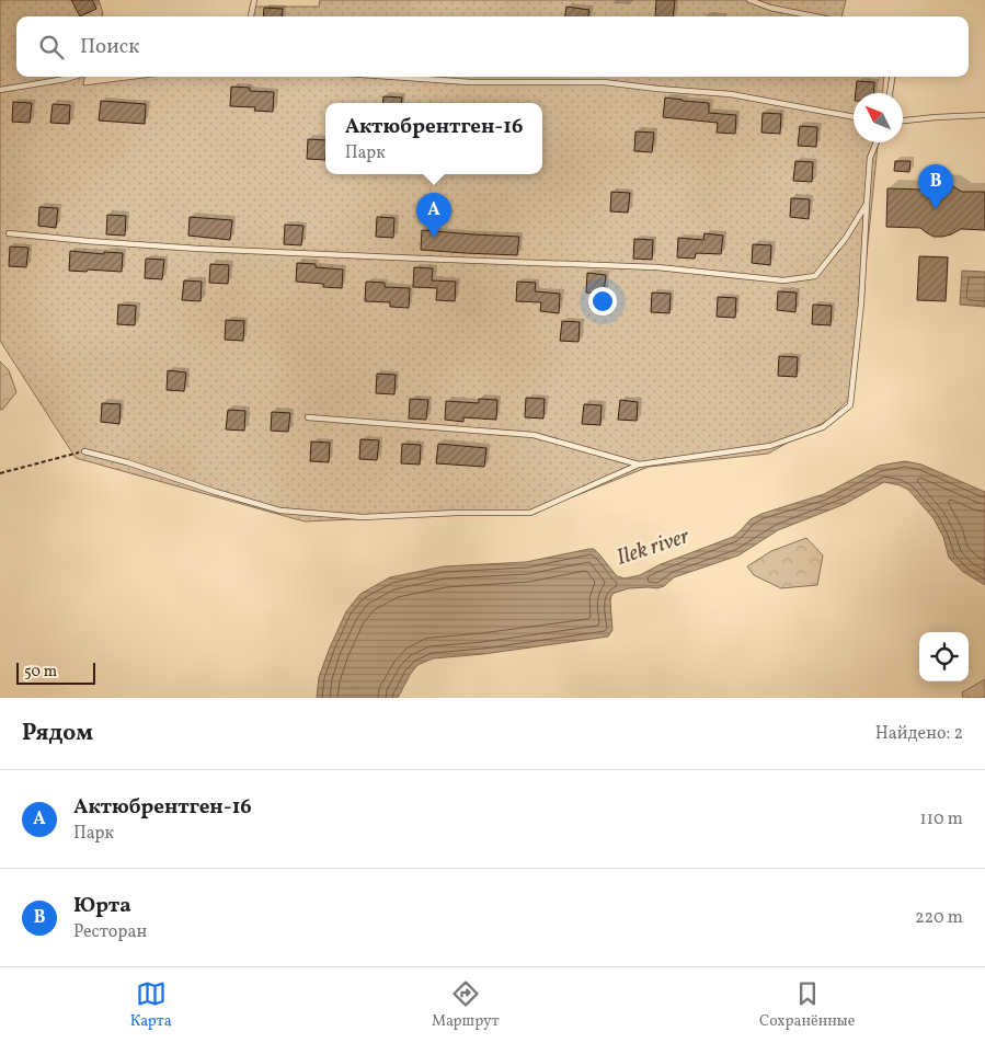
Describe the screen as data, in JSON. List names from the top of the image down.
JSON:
{
  "water": ["Ilek river"],
  "scale_bar": "50 m",
  "north": "top left",
  "page": {
    "search": "Поиск",
    "popup": ["Актюбрентген-16", "Парк"],
    "pins": ["B", "A"],
    "scale": "50 m",
    "heading": ["Рядом", "Найдено: 2"],
    "list": [
      {
        "mark": "A",
        "name": "Актюбрентген-16",
        "note": "Парк",
        "value": "110 m"
      },
      {
        "mark": "B",
        "name": "Юрта",
        "note": "Ресторан",
        "value": "220 m"
      }
    ],
    "nav": ["Карта", "Маршрут", "Сохранённые"]
  }
}
